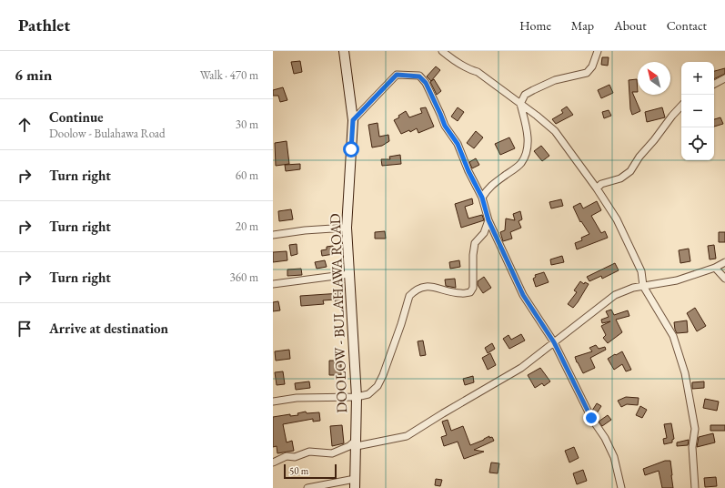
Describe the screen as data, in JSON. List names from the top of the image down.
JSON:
{
  "streets": {
    "main road": ["DOOLOW - BULAHAWA ROAD"]
  },
  "scale_bar": "50 m",
  "north": "top left",
  "page": {
    "header": "Pathlet",
    "nav": [
      "Home",
      "Map",
      "About",
      "Contact"
    ],
    "heading": ["6 min", "Walk · 470 m"],
    "map_buttons": ["+", "−"],
    "list": [
      ["Continue", "Doolow - Bulahawa Road", "30 m"],
      ["Turn right", "60 m"],
      ["Turn right", "20 m"],
      ["Turn right", "360 m"],
      "Arrive at destination"
    ],
    "scale": "50 m"
  }
}
